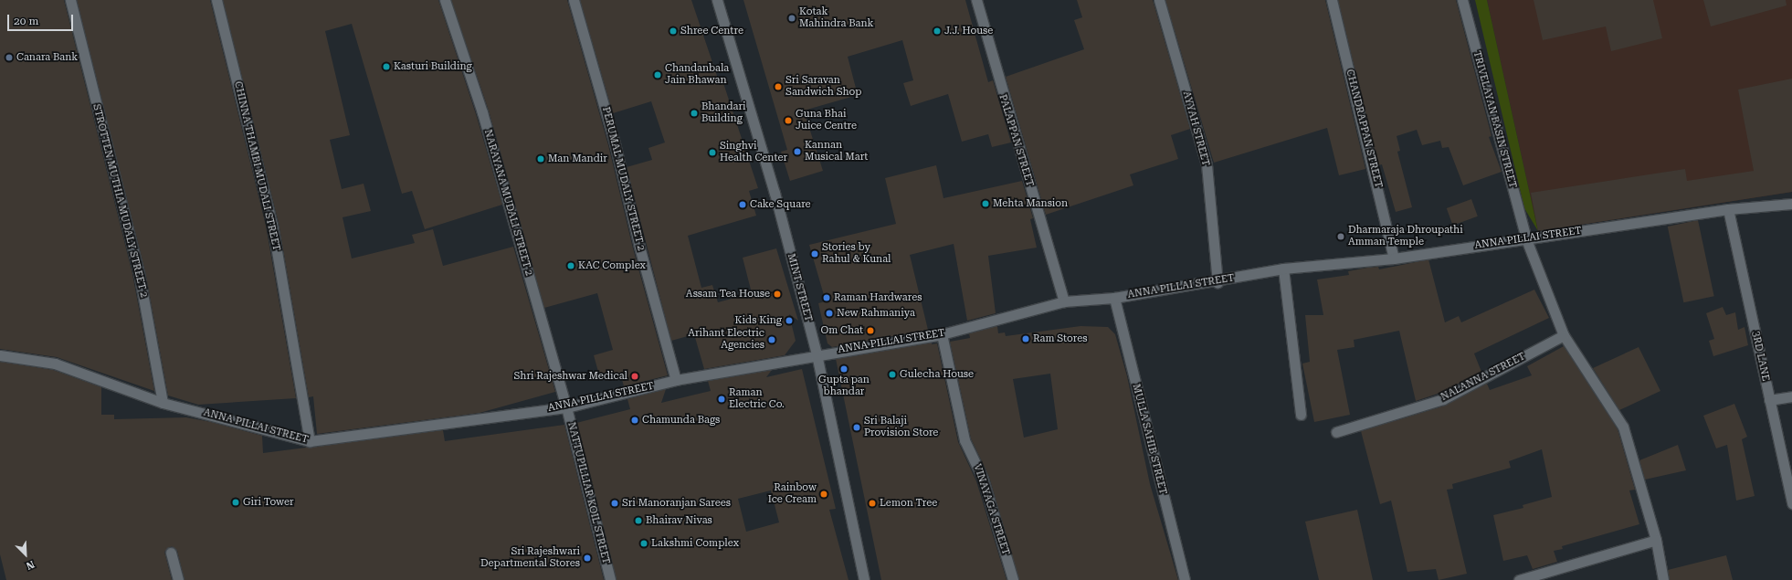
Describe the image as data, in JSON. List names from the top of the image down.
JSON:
{
  "streets": {
    "street": [
      "TRIVELAYAN BASIN STREET",
      "AYYAH STREET",
      "CHANDRAPPAN STREET",
      "PALAPPAN STREET",
      "CHINNA THAMBI MUDALI STREET",
      "PERUMAL MUDALY STREET 2",
      "STROTTEN MUTHIA MUDALY STREET 2",
      "NARAYANA MUDALI STREET 2",
      "ANNA PILLAI STREET",
      "MINT STREET",
      "3RD LANE",
      "NALANNA STREET",
      "MULLA SAHIB STREET",
      "NATTUPILLIAR KOIL STREET",
      "VINAYAGA STREET"
    ]
  },
  "crossings": [
    ["TRIVELAYAN BASIN STREET", "ANNA PILLAI STREET"],
    ["TRIVELAYAN BASIN STREET", "NALANNA STREET"],
    ["AYYAH STREET", "ANNA PILLAI STREET"],
    ["CHANDRAPPAN STREET", "ANNA PILLAI STREET"],
    ["PALAPPAN STREET", "ANNA PILLAI STREET"],
    ["CHINNA THAMBI MUDALI STREET", "ANNA PILLAI STREET"],
    ["PERUMAL MUDALY STREET 2", "ANNA PILLAI STREET"],
    ["STROTTEN MUTHIA MUDALY STREET 2", "ANNA PILLAI STREET"],
    ["NARAYANA MUDALI STREET 2", "ANNA PILLAI STREET"],
    ["NARAYANA MUDALI STREET 2", "NATTUPILLIAR KOIL STREET"],
    ["ANNA PILLAI STREET", "MINT STREET"],
    ["ANNA PILLAI STREET", "3RD LANE"],
    ["ANNA PILLAI STREET", "MULLA SAHIB STREET"],
    ["ANNA PILLAI STREET", "NATTUPILLIAR KOIL STREET"],
    ["ANNA PILLAI STREET", "VINAYAGA STREET"]
  ],
  "places": [
    "Kotak Mahindra Bank",
    "Shree Centre",
    "J.J. House",
    "Canara Bank",
    "Kasturi Building",
    "Chandanbala Jain Bhawan",
    "Sri Saravan Sandwich Shop",
    "Bhandari Building",
    "Guna Bhai Juice Centre",
    "Kannan Musical Mart",
    "Singhvi Health Center",
    "Man Mandir",
    "Mehta Mansion",
    "Cake Square",
    "Dharmaraja Dhroupathi Amman Temple",
    "Stories by Rahul & Kunal",
    "KAC Complex",
    "Assam Tea House",
    "Raman Hardwares",
    "New Rahmaniya",
    "Kids King",
    "Om Chat",
    "Ram Stores",
    "Arihant Electric Agencies",
    "Gupta pan bhandar",
    "Gulecha House",
    "Shri Rajeshwar Medical",
    "Raman Electric Co.",
    "Chamunda Bags",
    "Sri Balaji Provision Store",
    "Rainbow Ice Cream",
    "Giri Tower",
    "Sri Manoranjan Sarees",
    "Lemon Tree",
    "Bhairav Nivas",
    "Lakshmi Complex",
    "Sri Rajeshwari Departmental Stores"
  ],
  "scale_bar": "20 m",
  "north": "bottom right"
}
